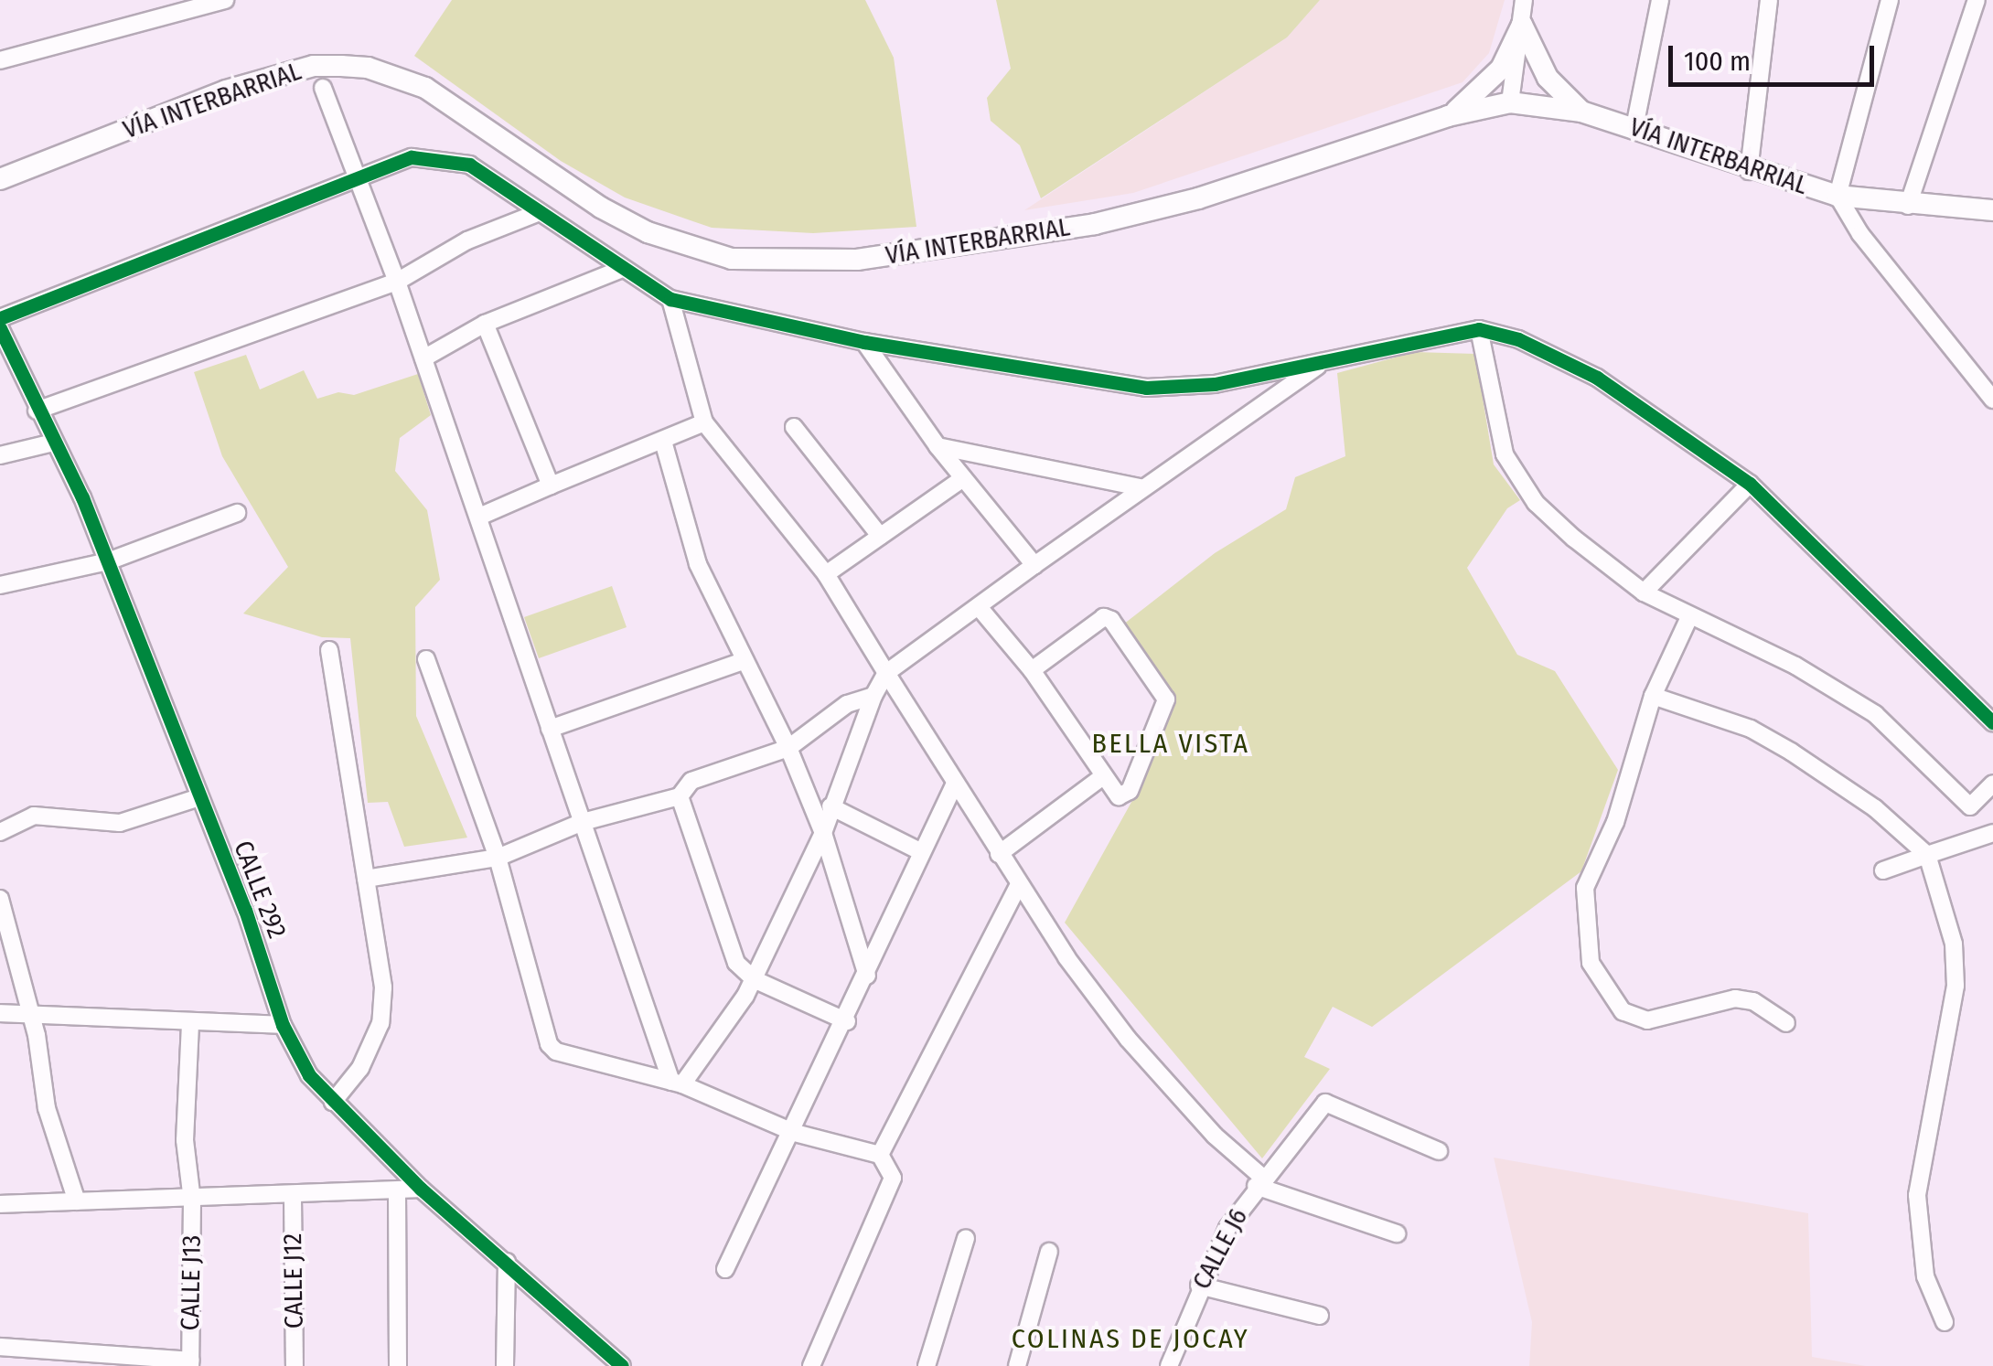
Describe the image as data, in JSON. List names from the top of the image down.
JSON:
{
  "streets": {
    "main road": ["VÍA INTERBARRIAL"],
    "street": [
      "CALLE 292",
      "CALLE J6",
      "CALLE J12",
      "CALLE J13"
    ]
  },
  "districts": ["BELLA VISTA", "COLINAS DE JOCAY"],
  "scale_bar": "100 m"
}
